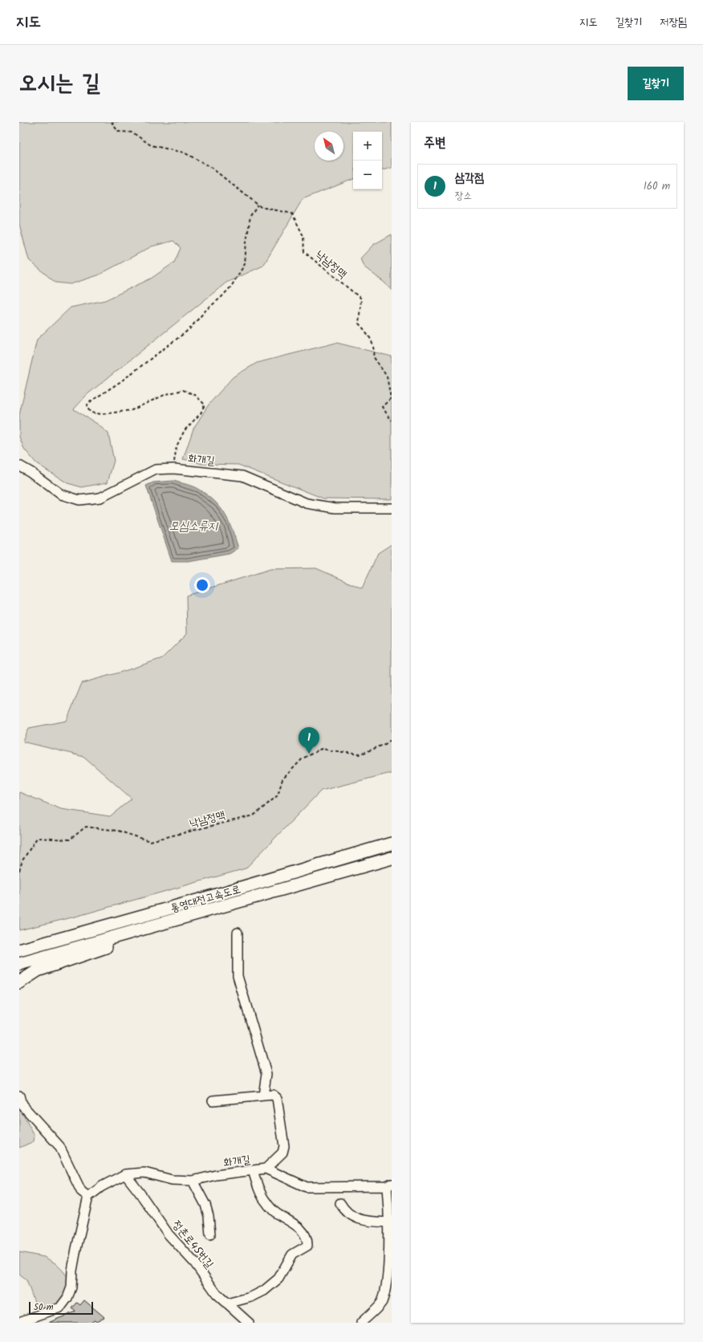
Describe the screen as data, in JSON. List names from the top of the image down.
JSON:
{
  "streets": {
    "highway": ["통영대전고속도로"],
    "street": ["화개길", "정촌로45번길"],
    "path": ["낙남정맥"]
  },
  "crossings": [
    ["화개길", "정촌로45번길"]
  ],
  "water": ["모심소류지"],
  "scale_bar": "50 m",
  "north": "top left",
  "page": {
    "header": "지도",
    "nav": ["지도", "길찾기", "저장됨"],
    "title": "오시는 길",
    "buttons": "길찾기",
    "heading": "주변",
    "map_buttons": ["+", "−"],
    "list": [
      {
        "mark": "1",
        "name": "삼각점",
        "note": "장소",
        "value": "160 m"
      }
    ],
    "pins": "1",
    "scale": "50 m"
  }
}
